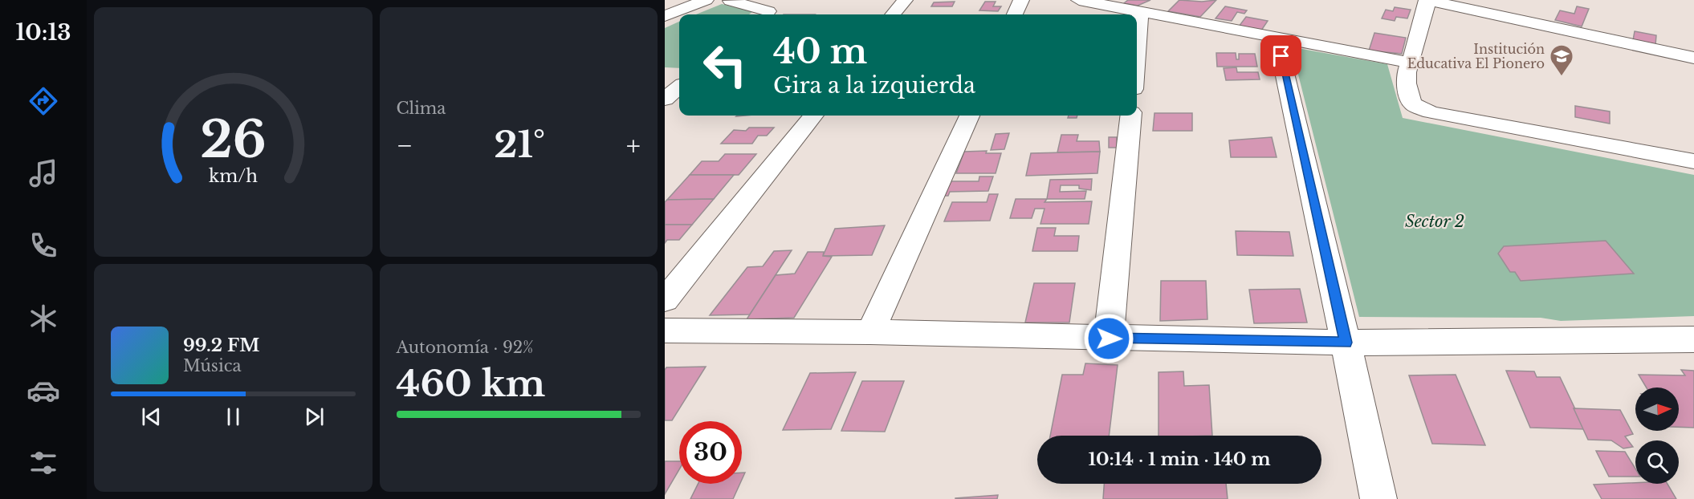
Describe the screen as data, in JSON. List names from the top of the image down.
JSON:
{
  "parks": ["Sector 2"],
  "places": {
    "school or university": ["Institución Educativa El Pionero"]
  },
  "north": "right",
  "page": {
    "tabs": "10:13",
    "tile": [
      "Clima",
      ["Autonomía · 92%", "460 km"]
    ],
    "turn": ["40 m", "Gira a la izquierda"],
    "heat": ["−", "21°", "+"],
    "song": ["99.2 FM", "Música"],
    "limit": "30",
    "trip": "10:14 · 1 min · 140 m",
    "gauge": ["26", "km/h"]
  }
}
